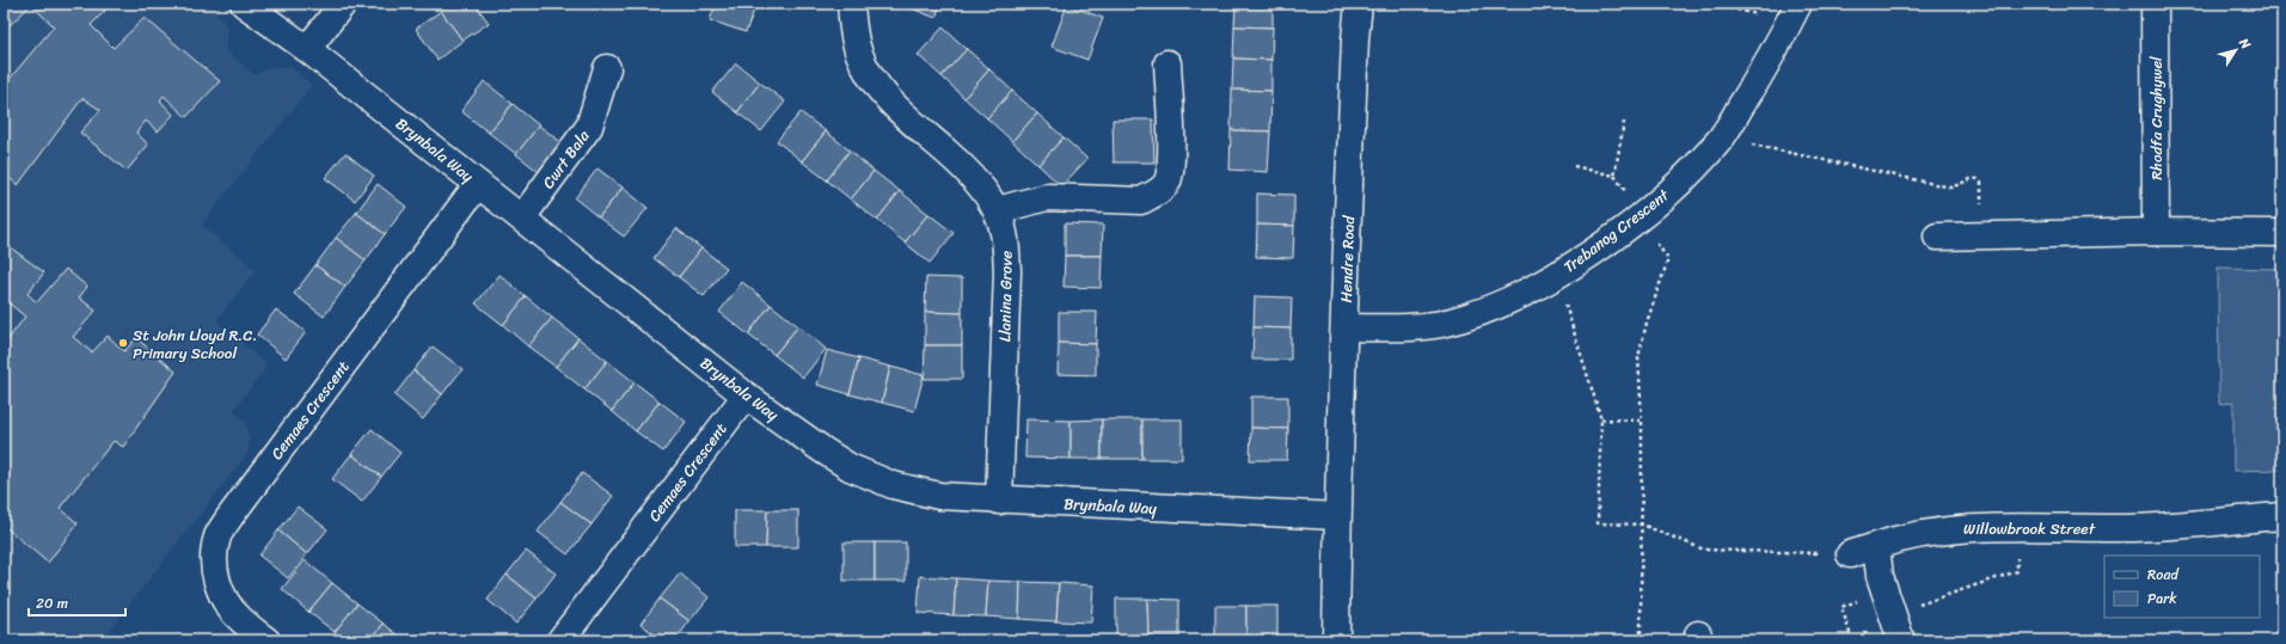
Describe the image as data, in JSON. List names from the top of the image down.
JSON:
{
  "streets": {
    "street": [
      "Rhodfa Crughywel",
      "Brynbala Way",
      "Cwrt Bala",
      "Trebanog Crescent",
      "Hendre Road",
      "Llanina Grove",
      "Cemaes Crescent",
      "Willowbrook Street"
    ]
  },
  "crossings": [
    ["Brynbala Way", "Cwrt Bala"],
    ["Brynbala Way", "Hendre Road"],
    ["Brynbala Way", "Llanina Grove"],
    ["Brynbala Way", "Cemaes Crescent"],
    ["Trebanog Crescent", "Hendre Road"]
  ],
  "places": ["St John Lloyd R.C. Primary School"],
  "legend": ["Road", "Park"],
  "scale_bar": "20 m",
  "north": "top right"
}
